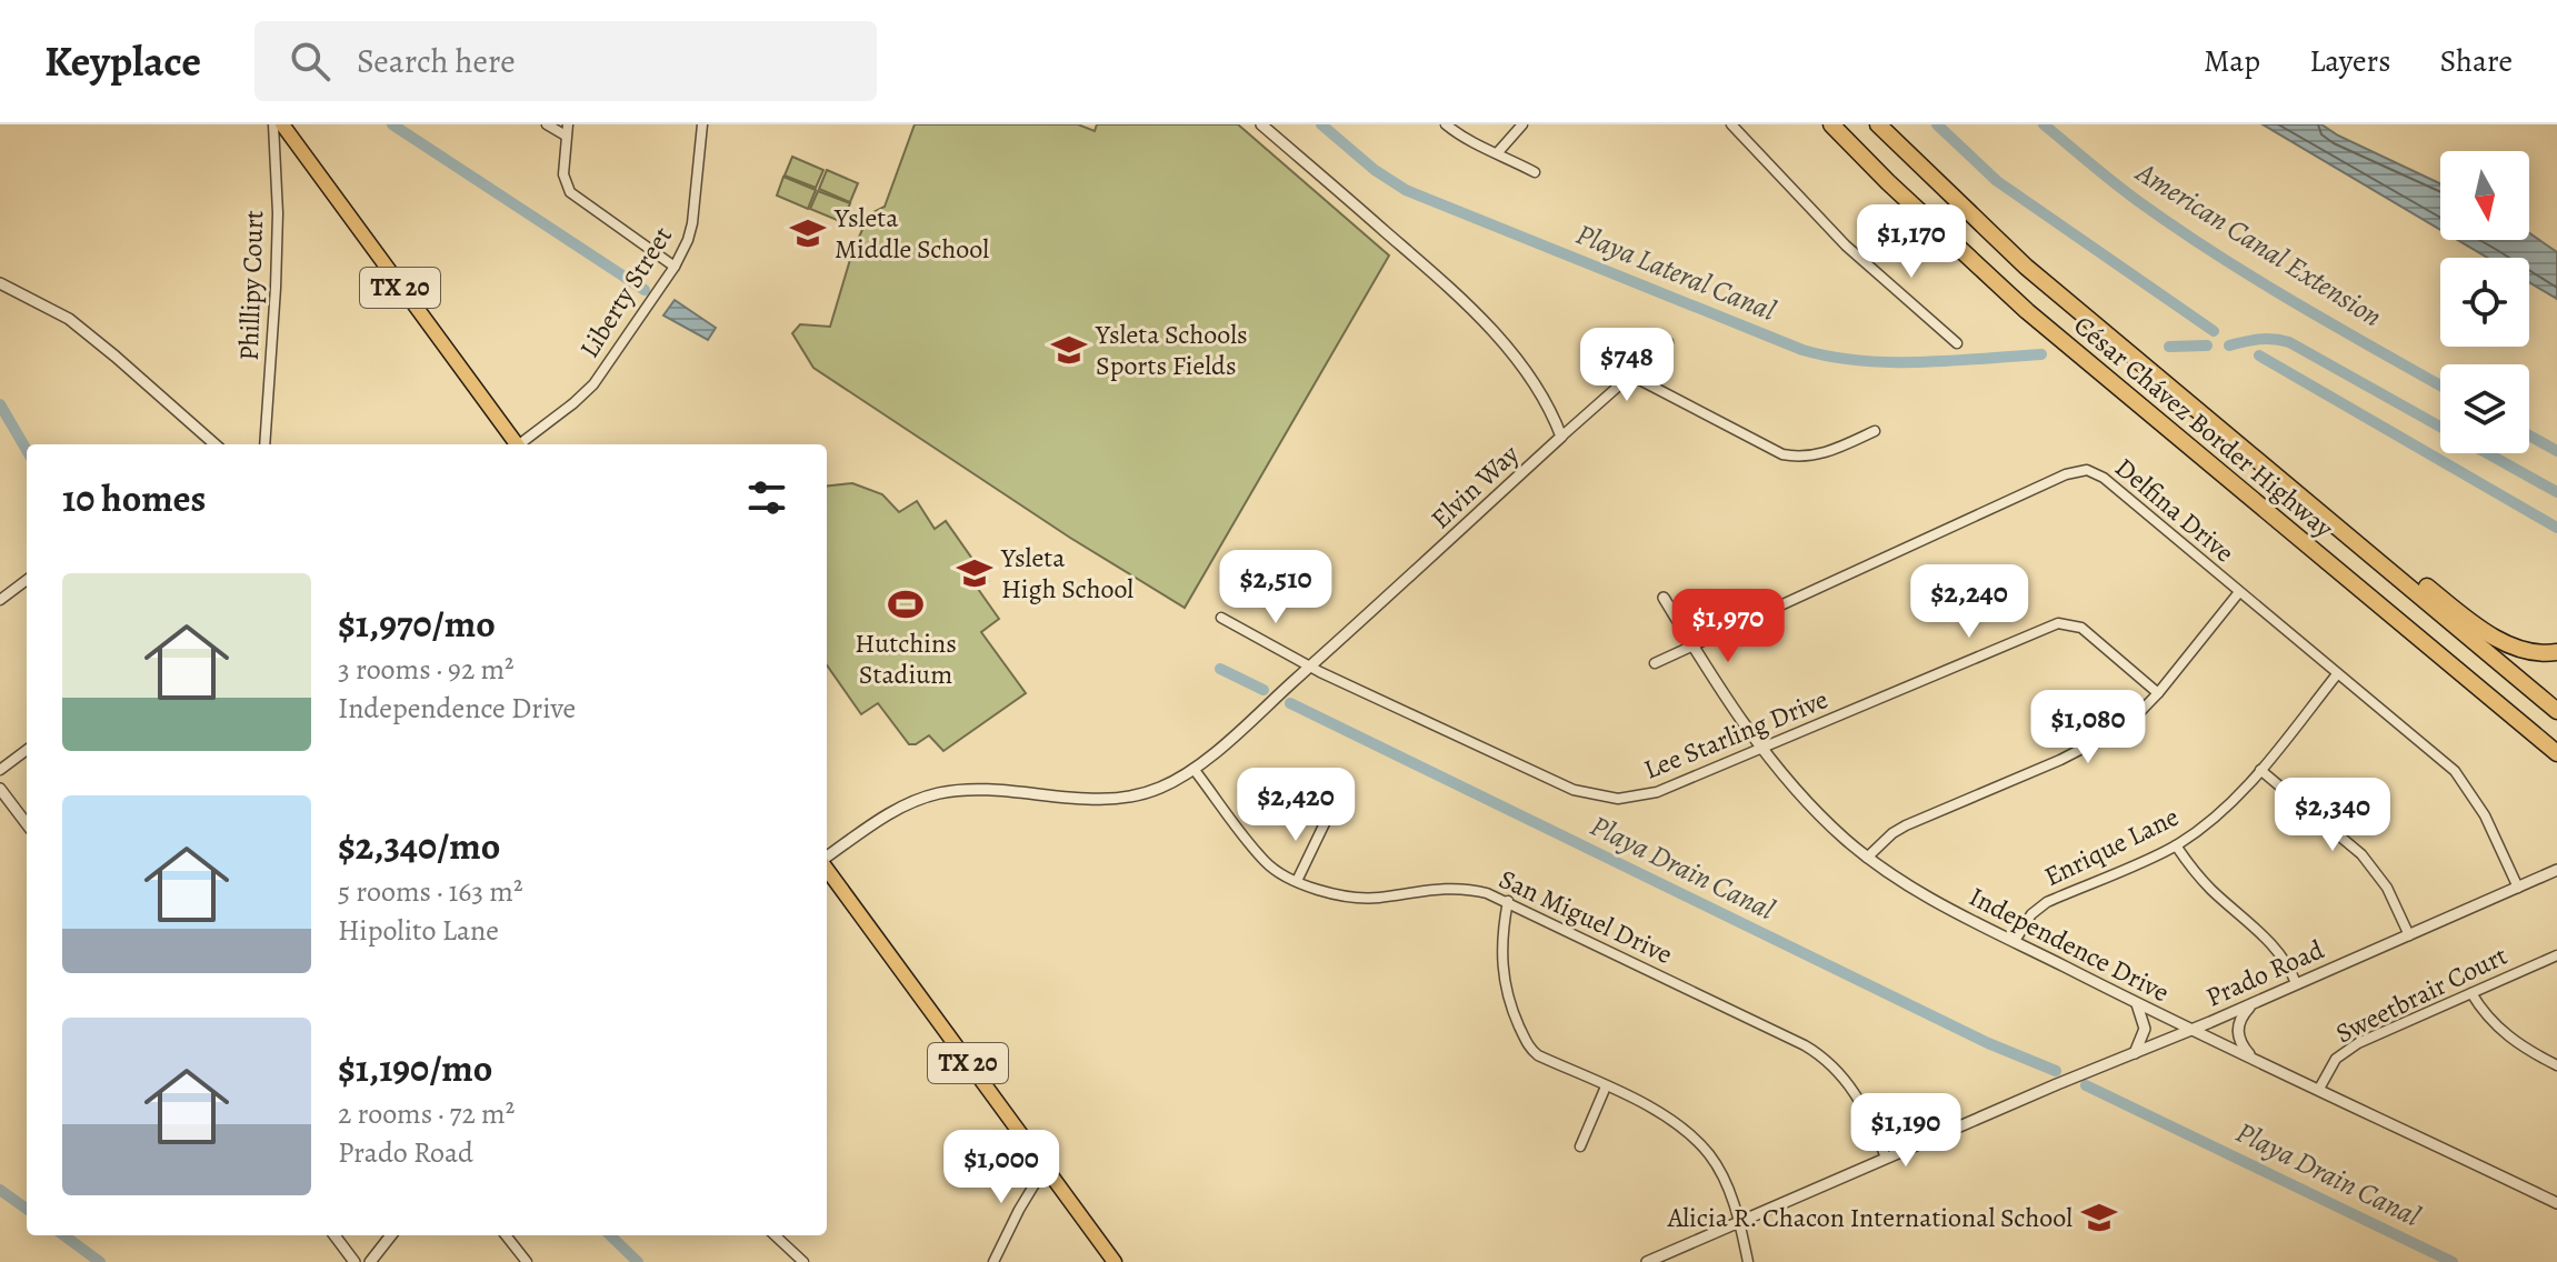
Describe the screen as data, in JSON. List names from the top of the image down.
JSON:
{
  "streets": {
    "highway": ["César Chávez Border Highway"],
    "main road": ["TX 20"],
    "street": [
      "Phillipy Court",
      "Liberty Street",
      "Elvin Way",
      "Delfina Drive",
      "Lee Starling Drive",
      "Enrique Lane",
      "San Miguel Drive",
      "Independence Drive",
      "Prado Road",
      "Sweetbrair Court"
    ]
  },
  "crossings": [
    ["Elvin Way", "Lee Starling Drive"],
    ["Elvin Way", "San Miguel Drive"],
    ["Delfina Drive", "Enrique Lane"],
    ["Delfina Drive", "Independence Drive"],
    ["Delfina Drive", "Prado Road"],
    ["Lee Starling Drive", "Independence Drive"],
    ["Enrique Lane", "Independence Drive"],
    ["San Miguel Drive", "Prado Road"],
    ["Independence Drive", "Prado Road"],
    ["Independence Drive", "Sweetbrair Court"]
  ],
  "water": ["American Canal Extension", "Playa Lateral Canal", "Playa Drain Canal"],
  "places": {
    "school or university": [
      "Ysleta Middle School",
      "Ysleta Schools Sports Fields",
      "Ysleta High School",
      "Alicia R. Chacon International School"
    ],
    "sports": ["Hutchins Stadium"]
  },
  "north": "bottom",
  "page": {
    "header": "Keyplace",
    "search": "Search here",
    "nav": ["Map", "Layers", "Share"],
    "price": [
      "$1,170",
      "$748",
      "$2,510",
      "$2,240",
      "$1,970",
      "$1,080",
      "$2,420",
      "$2,340",
      "$1,190",
      "$1,000"
    ],
    "heading": "10 homes",
    "list": [
      {
        "name": "$1,970/mo",
        "note": "3 rooms · 92 m² · Independence Drive"
      },
      {
        "name": "$2,340/mo",
        "note": "5 rooms · 163 m² · Hipolito Lane"
      },
      {
        "name": "$1,190/mo",
        "note": "2 rooms · 72 m² · Prado Road"
      }
    ]
  }
}
